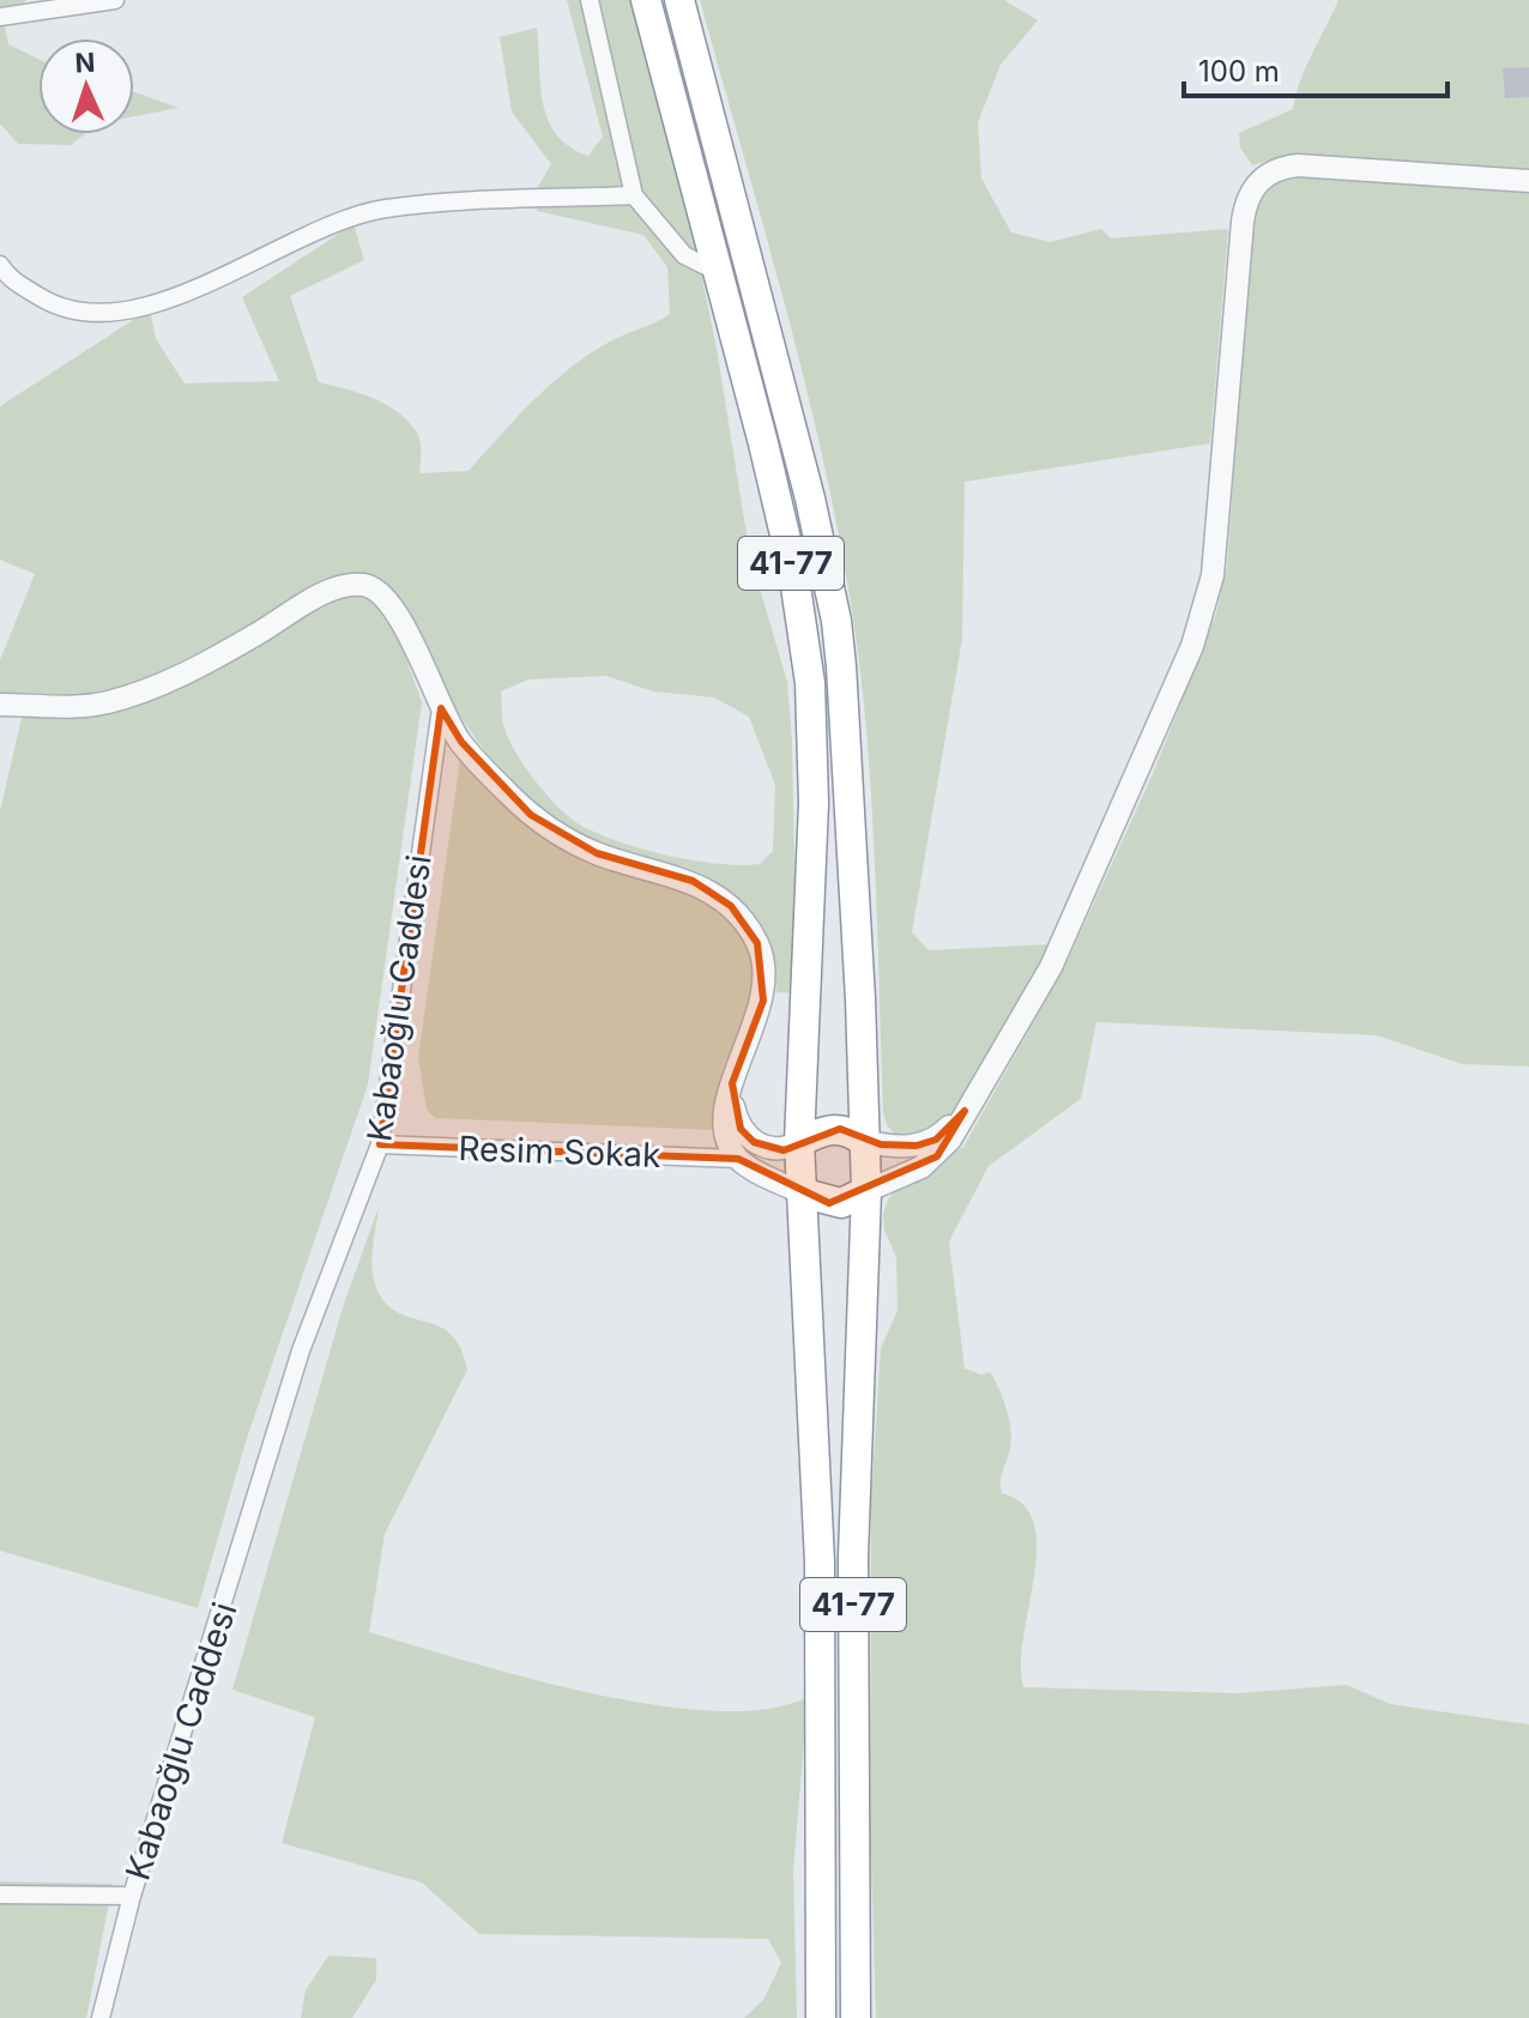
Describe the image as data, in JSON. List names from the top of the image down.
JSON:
{
  "streets": {
    "highway": ["41-77"],
    "street": ["Kabaoğlu Caddesi", "Resim Sokak"]
  },
  "crossings": [
    ["Kabaoğlu Caddesi", "Resim Sokak"]
  ],
  "scale_bar": "100 m",
  "north": "top"
}
